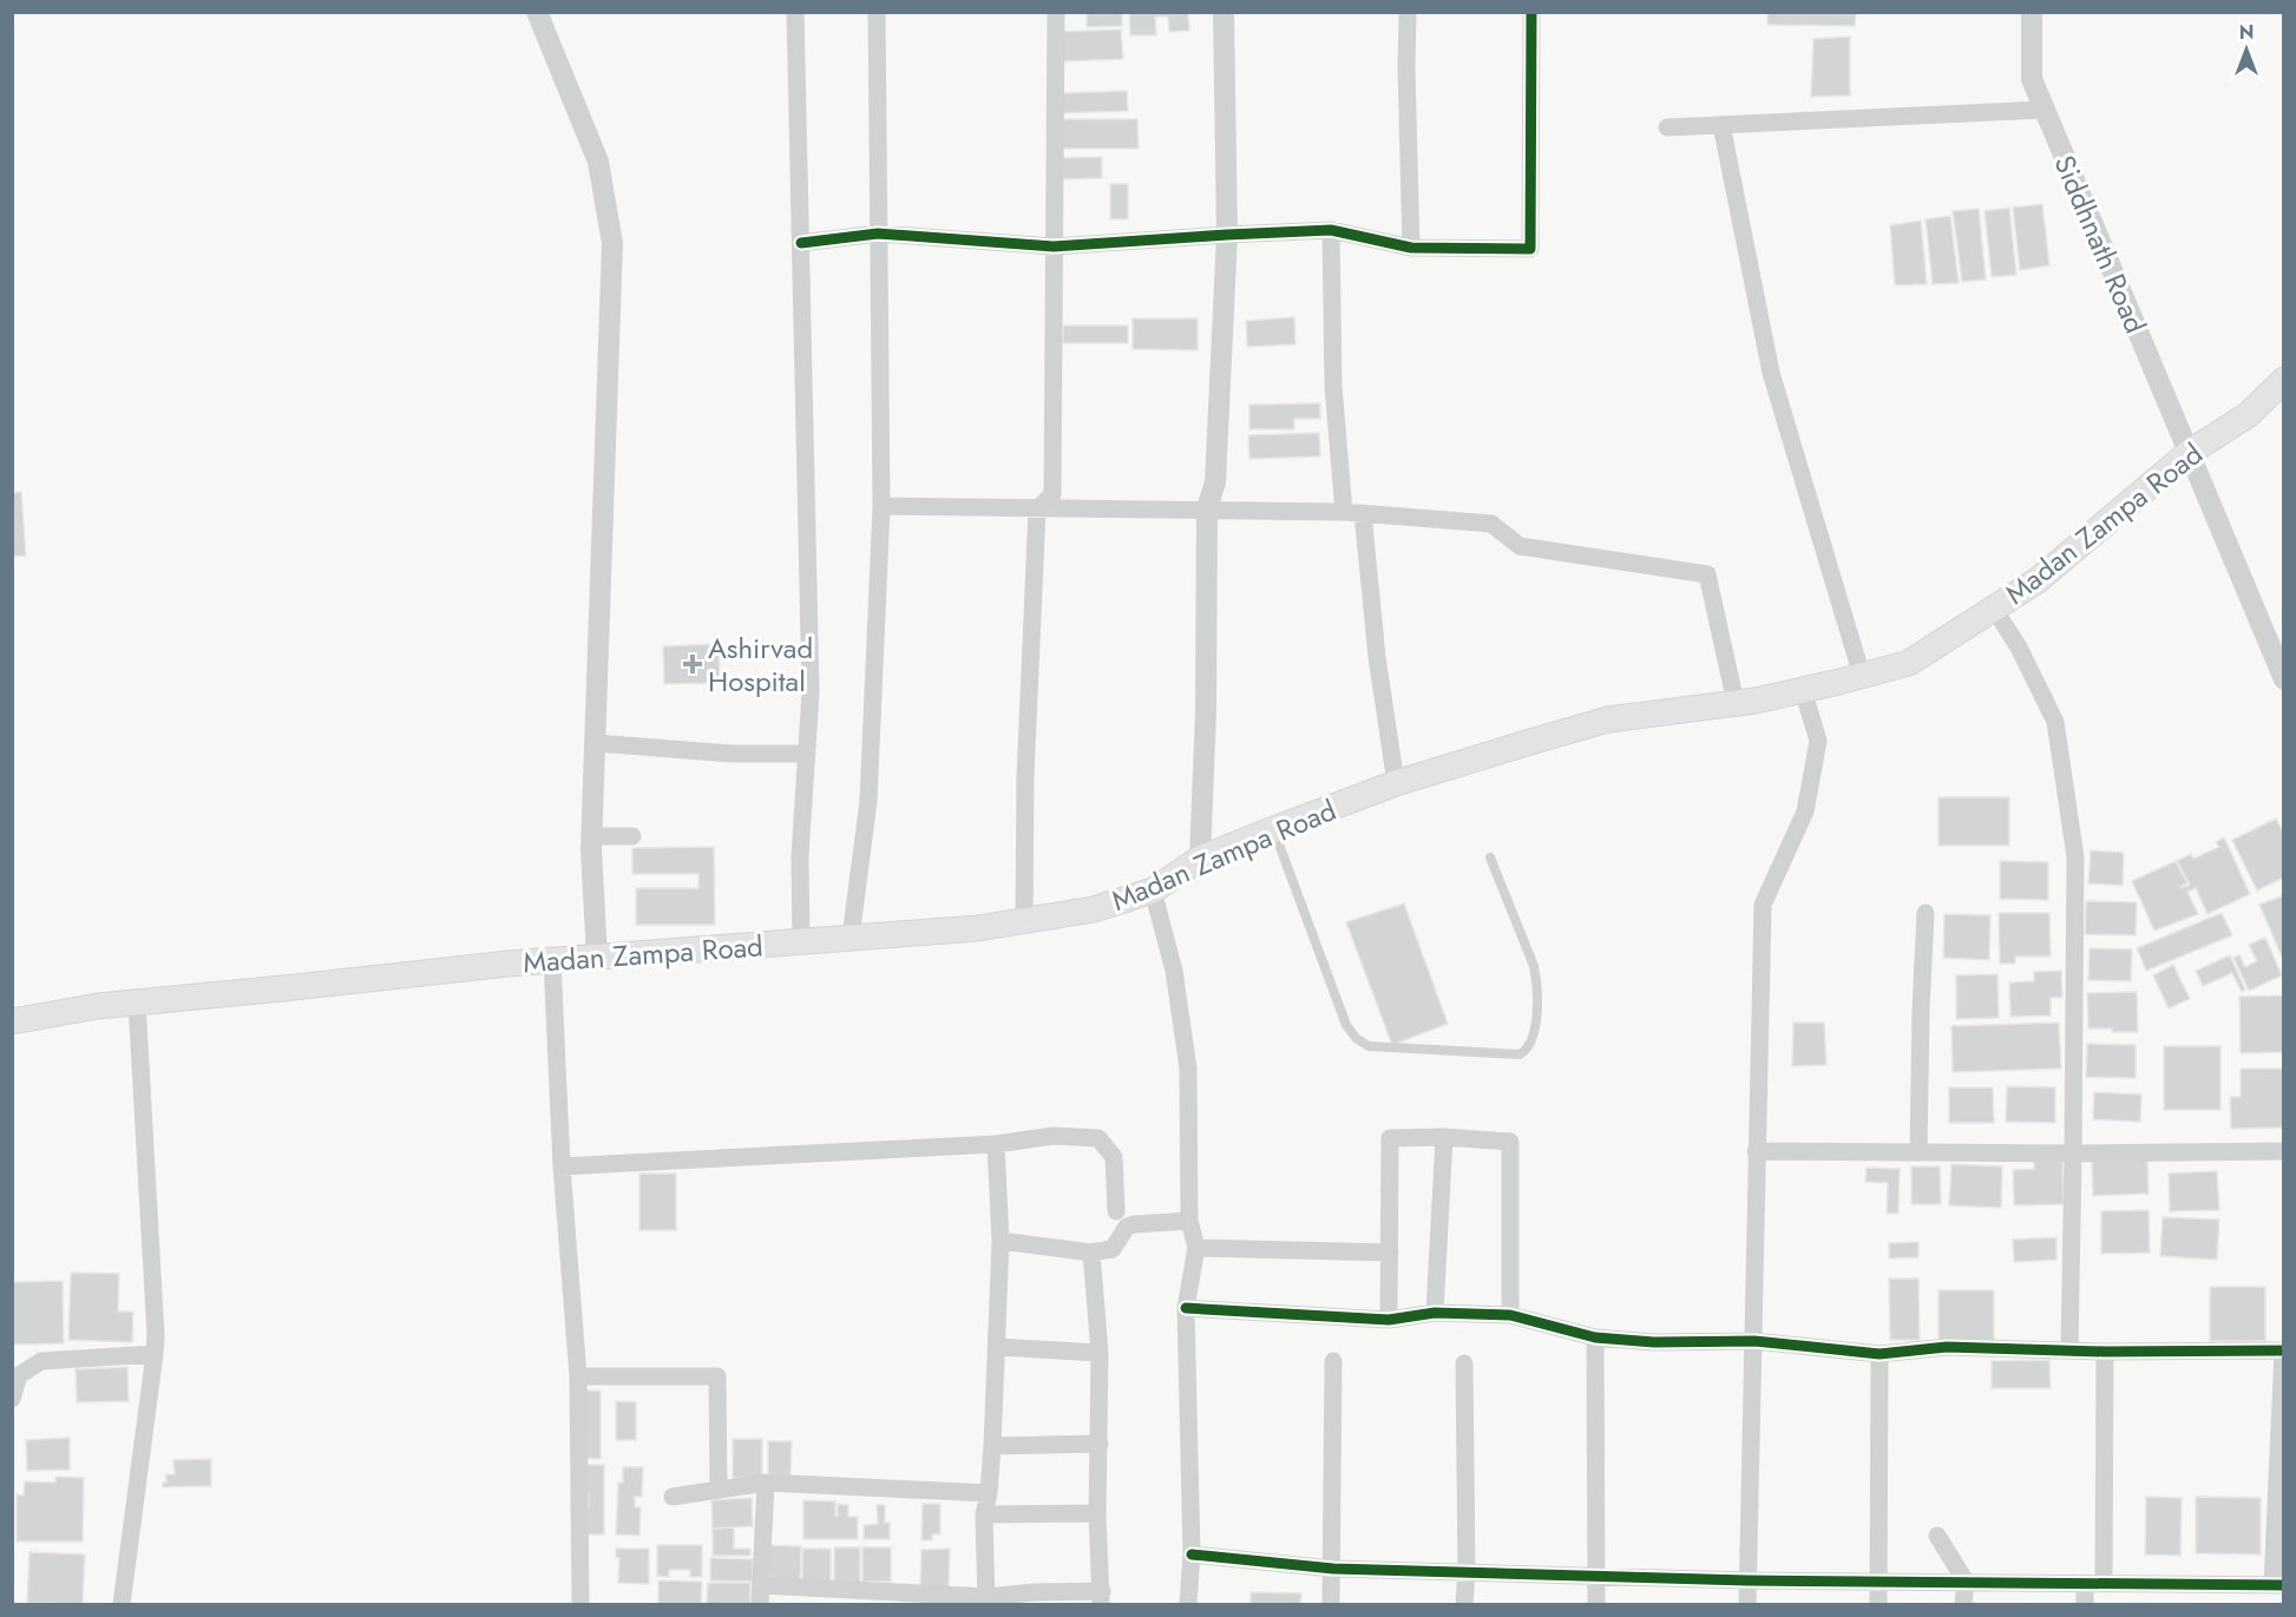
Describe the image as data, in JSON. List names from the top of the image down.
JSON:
{
  "streets": {
    "main road": ["Madan Zampa Road"],
    "street": ["Siddhnath Road"]
  },
  "crossings": [
    ["Siddhnath Road", "Madan Zampa Road"]
  ],
  "places": {
    "health": ["Ashirvad Hospital"]
  },
  "north": "top"
}
